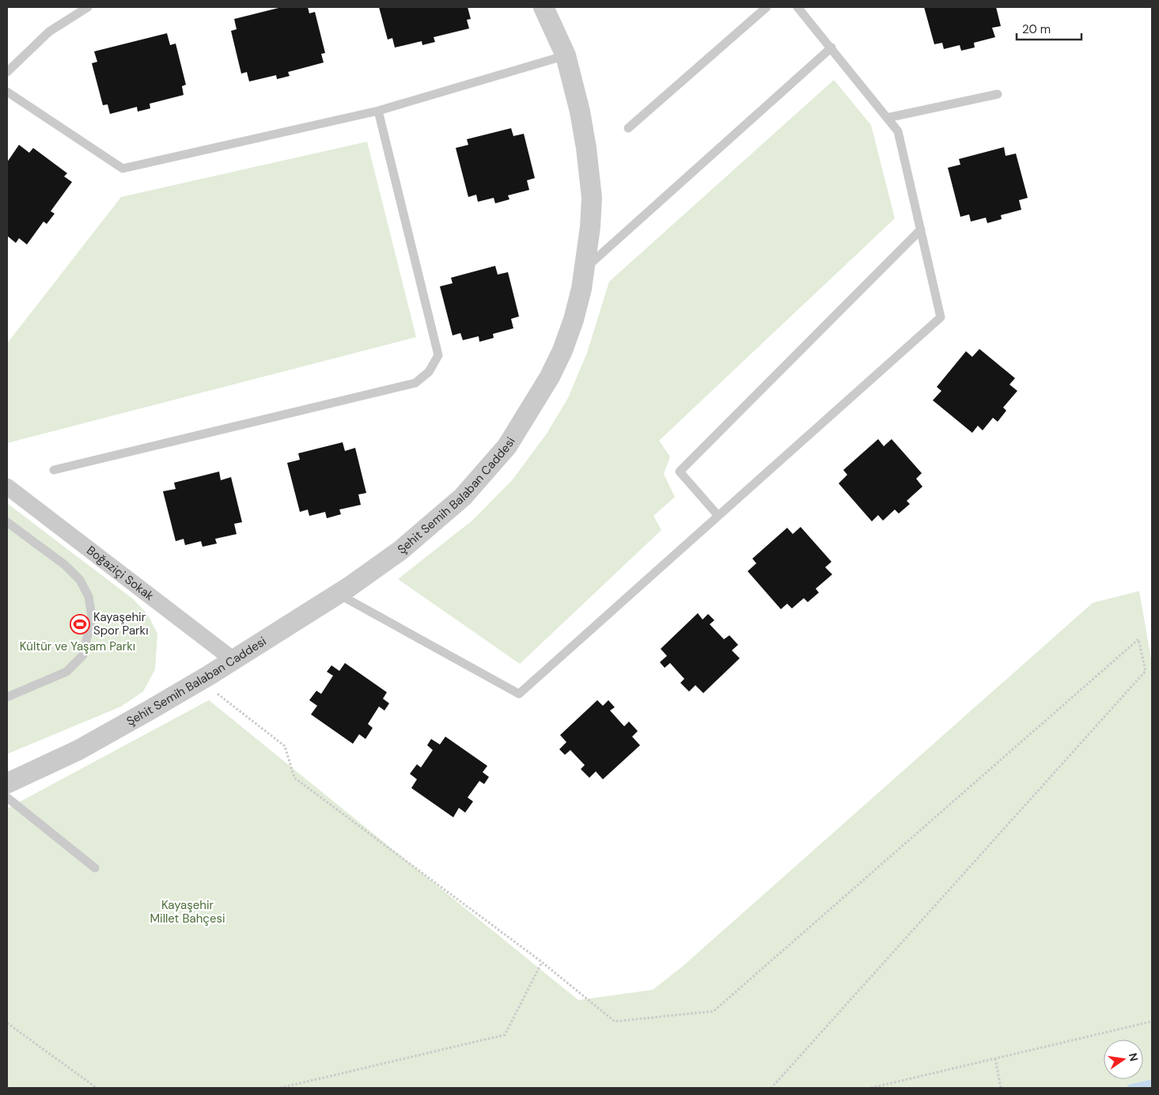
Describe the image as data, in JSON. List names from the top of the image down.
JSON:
{
  "streets": {
    "street": ["Şehit Semih Balaban Caddesi", "Boğaziçi Sokak"]
  },
  "crossings": [
    ["Şehit Semih Balaban Caddesi", "Boğaziçi Sokak"]
  ],
  "parks": ["Kültür ve Yaşam Parkı", "Kayaşehir Millet Bahçesi"],
  "places": {
    "sports": ["Kayaşehir Spor Parkı"]
  },
  "scale_bar": "20 m",
  "north": "right"
}
